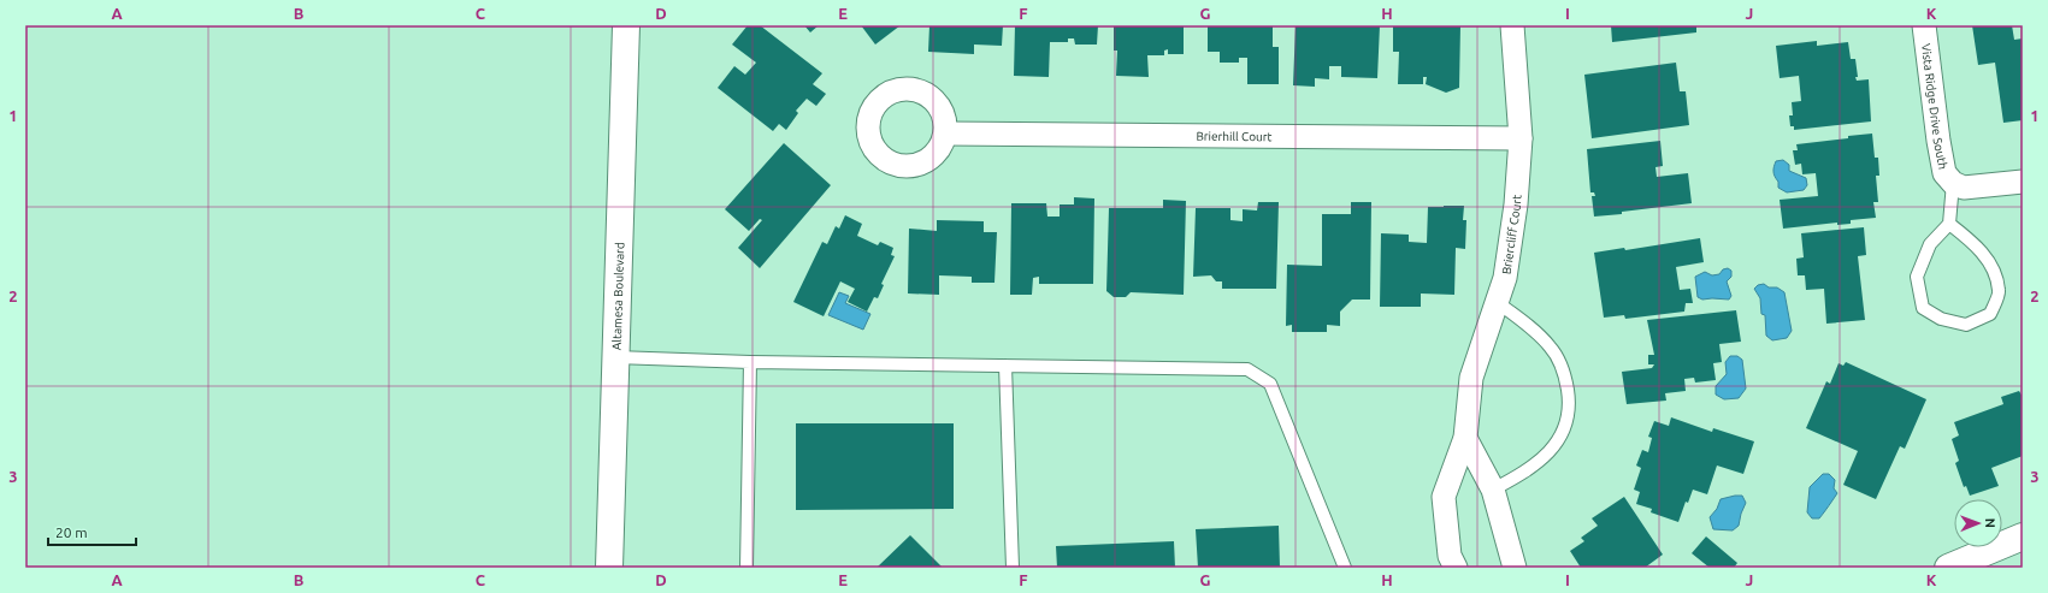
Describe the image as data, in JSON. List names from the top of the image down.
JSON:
{
  "streets": {
    "street": [
      "Vista Ridge Drive South",
      "Brierhill Court",
      "Briercliff Court",
      "Altamesa Boulevard"
    ]
  },
  "crossings": [
    ["Brierhill Court", "Briercliff Court"]
  ],
  "scale_bar": "20 m",
  "north": "right",
  "grid": {
    "columns": [
      "A",
      "B",
      "C",
      "D",
      "E",
      "F",
      "G",
      "H",
      "I",
      "J",
      "K"
    ],
    "rows": ["1", "2", "3"]
  }
}
